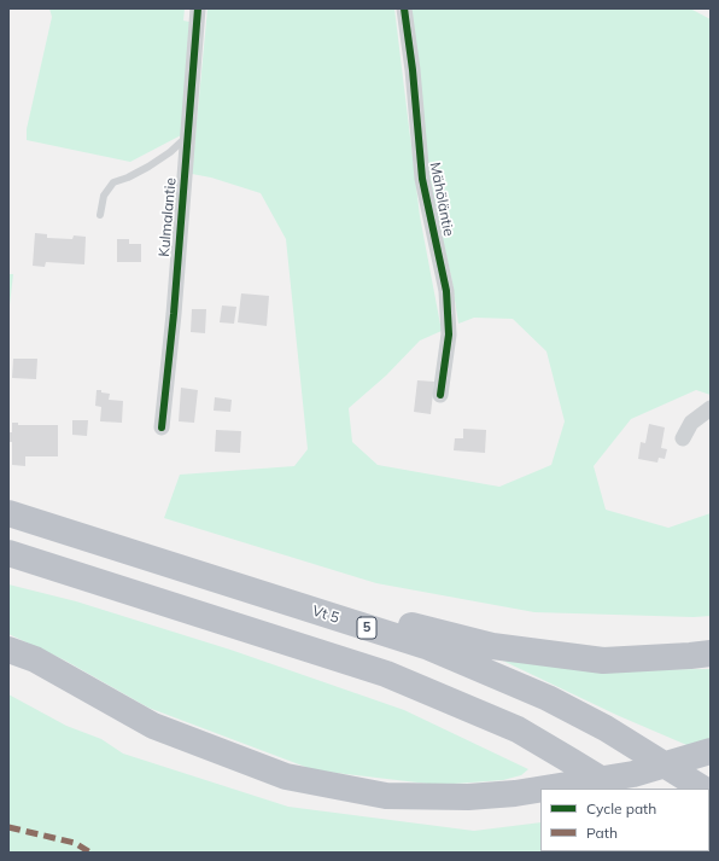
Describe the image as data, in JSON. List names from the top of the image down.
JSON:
{
  "streets": {
    "highway": ["Vt 5", "5"],
    "street": ["Mähöläntie", "Kulmalantie"]
  },
  "legend": ["Cycle path", "Path"]
}
